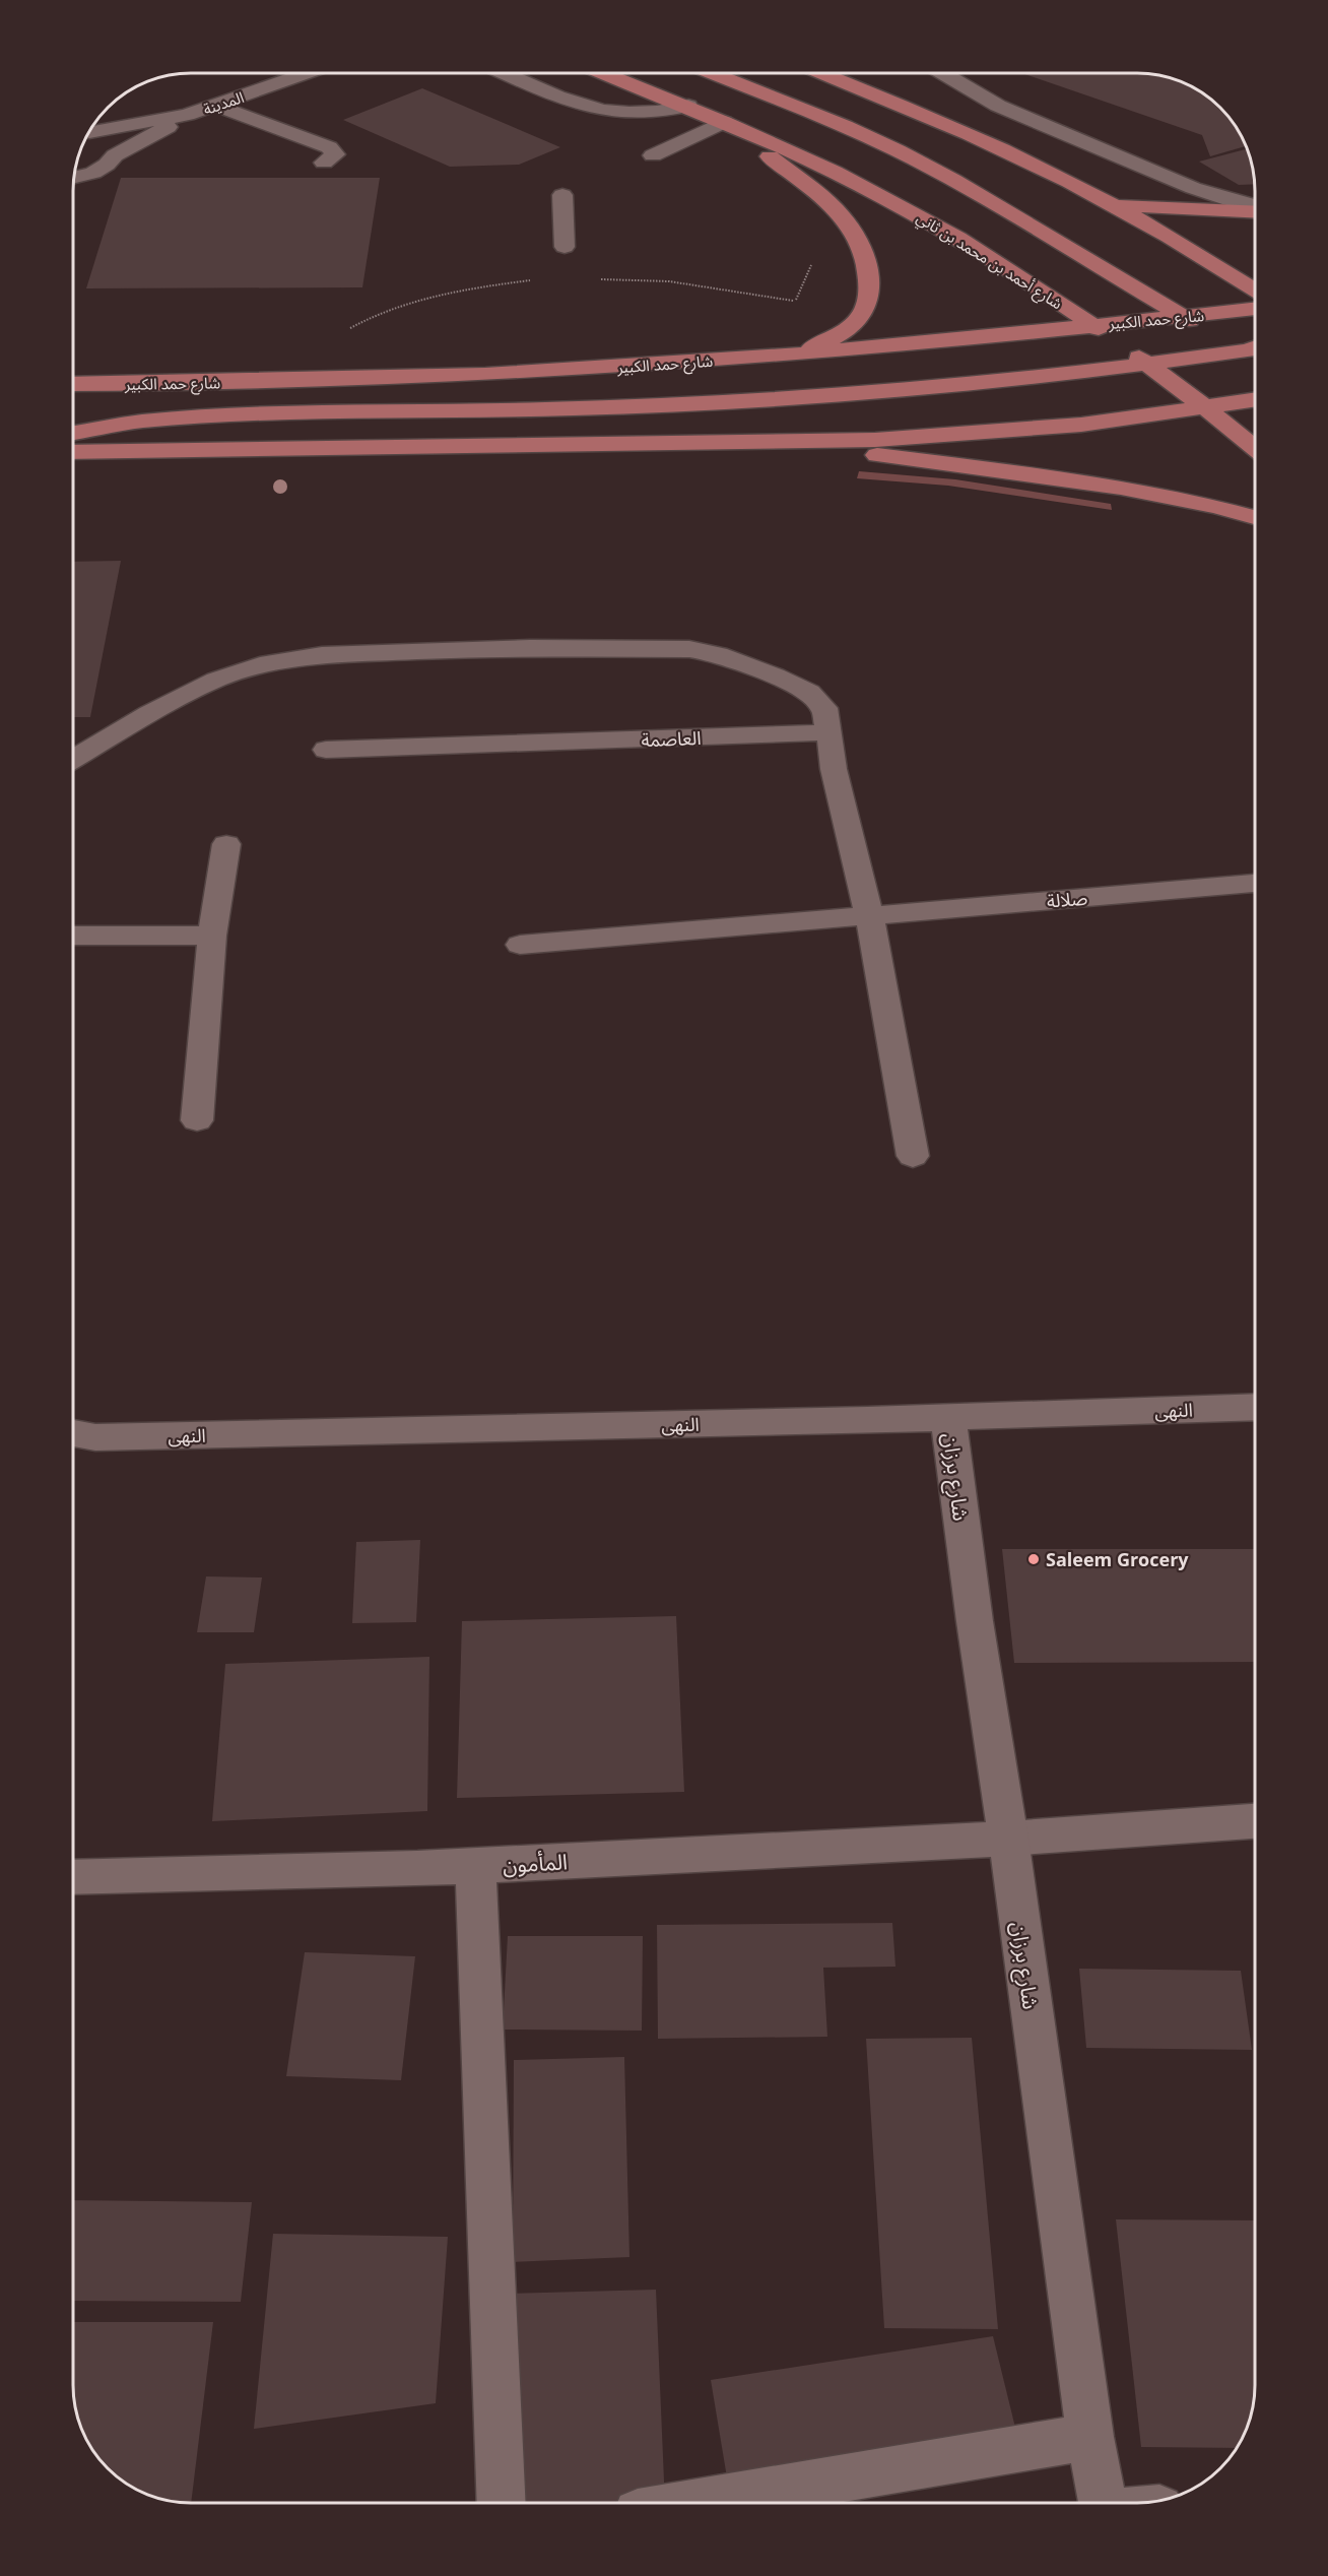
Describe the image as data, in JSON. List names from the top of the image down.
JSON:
{
  "streets": {
    "main road": ["شارع أحمد بن محمد بن ثاني", "شارع حمد الكبير"],
    "street": [
      "المدينة",
      "العاصمة",
      "صلالة",
      "النهى",
      "شارع برزان",
      "المأمون"
    ]
  },
  "crossings": [
    ["شارع أحمد بن محمد بن ثاني", "شارع حمد الكبير"],
    ["النهى", "شارع برزان"],
    ["شارع برزان", "المأمون"]
  ],
  "places": ["Saleem Grocery"]
}
